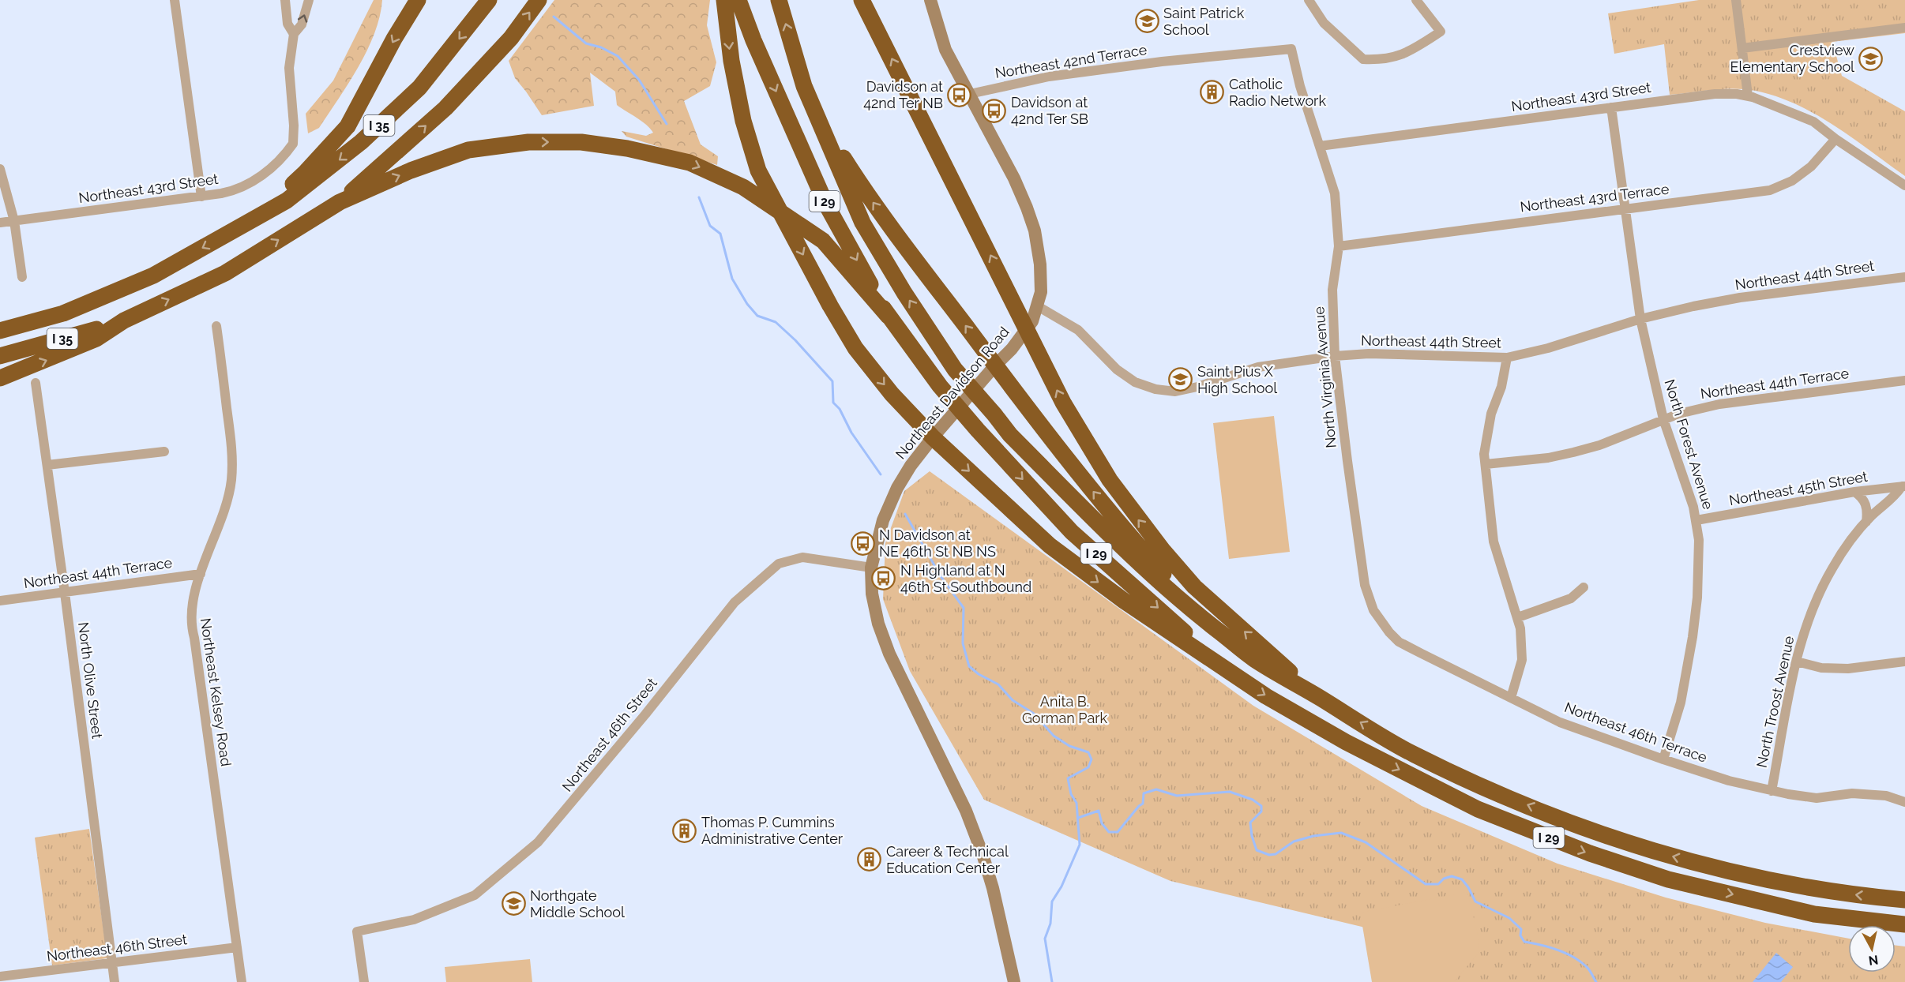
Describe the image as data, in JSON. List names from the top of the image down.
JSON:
{
  "streets": {
    "highway": ["I 35", "I 29"],
    "street": [
      "Northeast 42nd Terrace",
      "Northeast 43rd Street",
      "Northeast 43rd Terrace",
      "Northeast 44th Street",
      "North Virginia Avenue",
      "Northeast 44th Terrace",
      "Northeast Davidson Road",
      "North Forest Avenue",
      "Northeast 45th Street",
      "North Olive Street",
      "Northeast Kelsey Road",
      "North Troost Avenue",
      "Northeast 46th Terrace",
      "Northeast 46th Street"
    ]
  },
  "crossings": [
    ["Northeast 42nd Terrace", "North Virginia Avenue"],
    ["Northeast 42nd Terrace", "Northeast Davidson Road"],
    ["Northeast 43rd Street", "Northeast 43rd Terrace"],
    ["Northeast 43rd Street", "North Virginia Avenue"],
    ["Northeast 43rd Street", "North Forest Avenue"],
    ["Northeast 43rd Terrace", "North Virginia Avenue"],
    ["Northeast 43rd Terrace", "North Forest Avenue"],
    ["Northeast 44th Street", "North Virginia Avenue"],
    ["Northeast 44th Street", "Northeast Davidson Road"],
    ["Northeast 44th Street", "North Forest Avenue"],
    ["North Virginia Avenue", "Northeast 46th Terrace"],
    ["Northeast 44th Terrace", "North Forest Avenue"],
    ["Northeast 44th Terrace", "North Olive Street"],
    ["Northeast 44th Terrace", "Northeast Kelsey Road"],
    ["Northeast Davidson Road", "Northeast 46th Street"],
    ["North Forest Avenue", "Northeast 45th Street"],
    ["North Forest Avenue", "Northeast 46th Terrace"],
    ["Northeast 45th Street", "North Troost Avenue"],
    ["North Olive Street", "Northeast 46th Street"],
    ["Northeast Kelsey Road", "Northeast 46th Street"],
    ["North Troost Avenue", "Northeast 46th Terrace"]
  ],
  "parks": ["Anita B. Gorman Park"],
  "places": {
    "school or university": [
      "Saint Patrick School",
      "Crestview Elementary School",
      "Saint Pius X High School",
      "Northgate Middle School"
    ],
    "building": ["Catholic Radio Network", "Thomas P. Cummins Administrative Center", "Career & Technical Education Center"],
    "bus stop": [
      "Davidson at 42nd Ter NB",
      "Davidson at 42nd Ter SB",
      "N Davidson at NE 46th St NB NS",
      "N Highland at N 46th St Southbound"
    ]
  },
  "north": "bottom"
}
